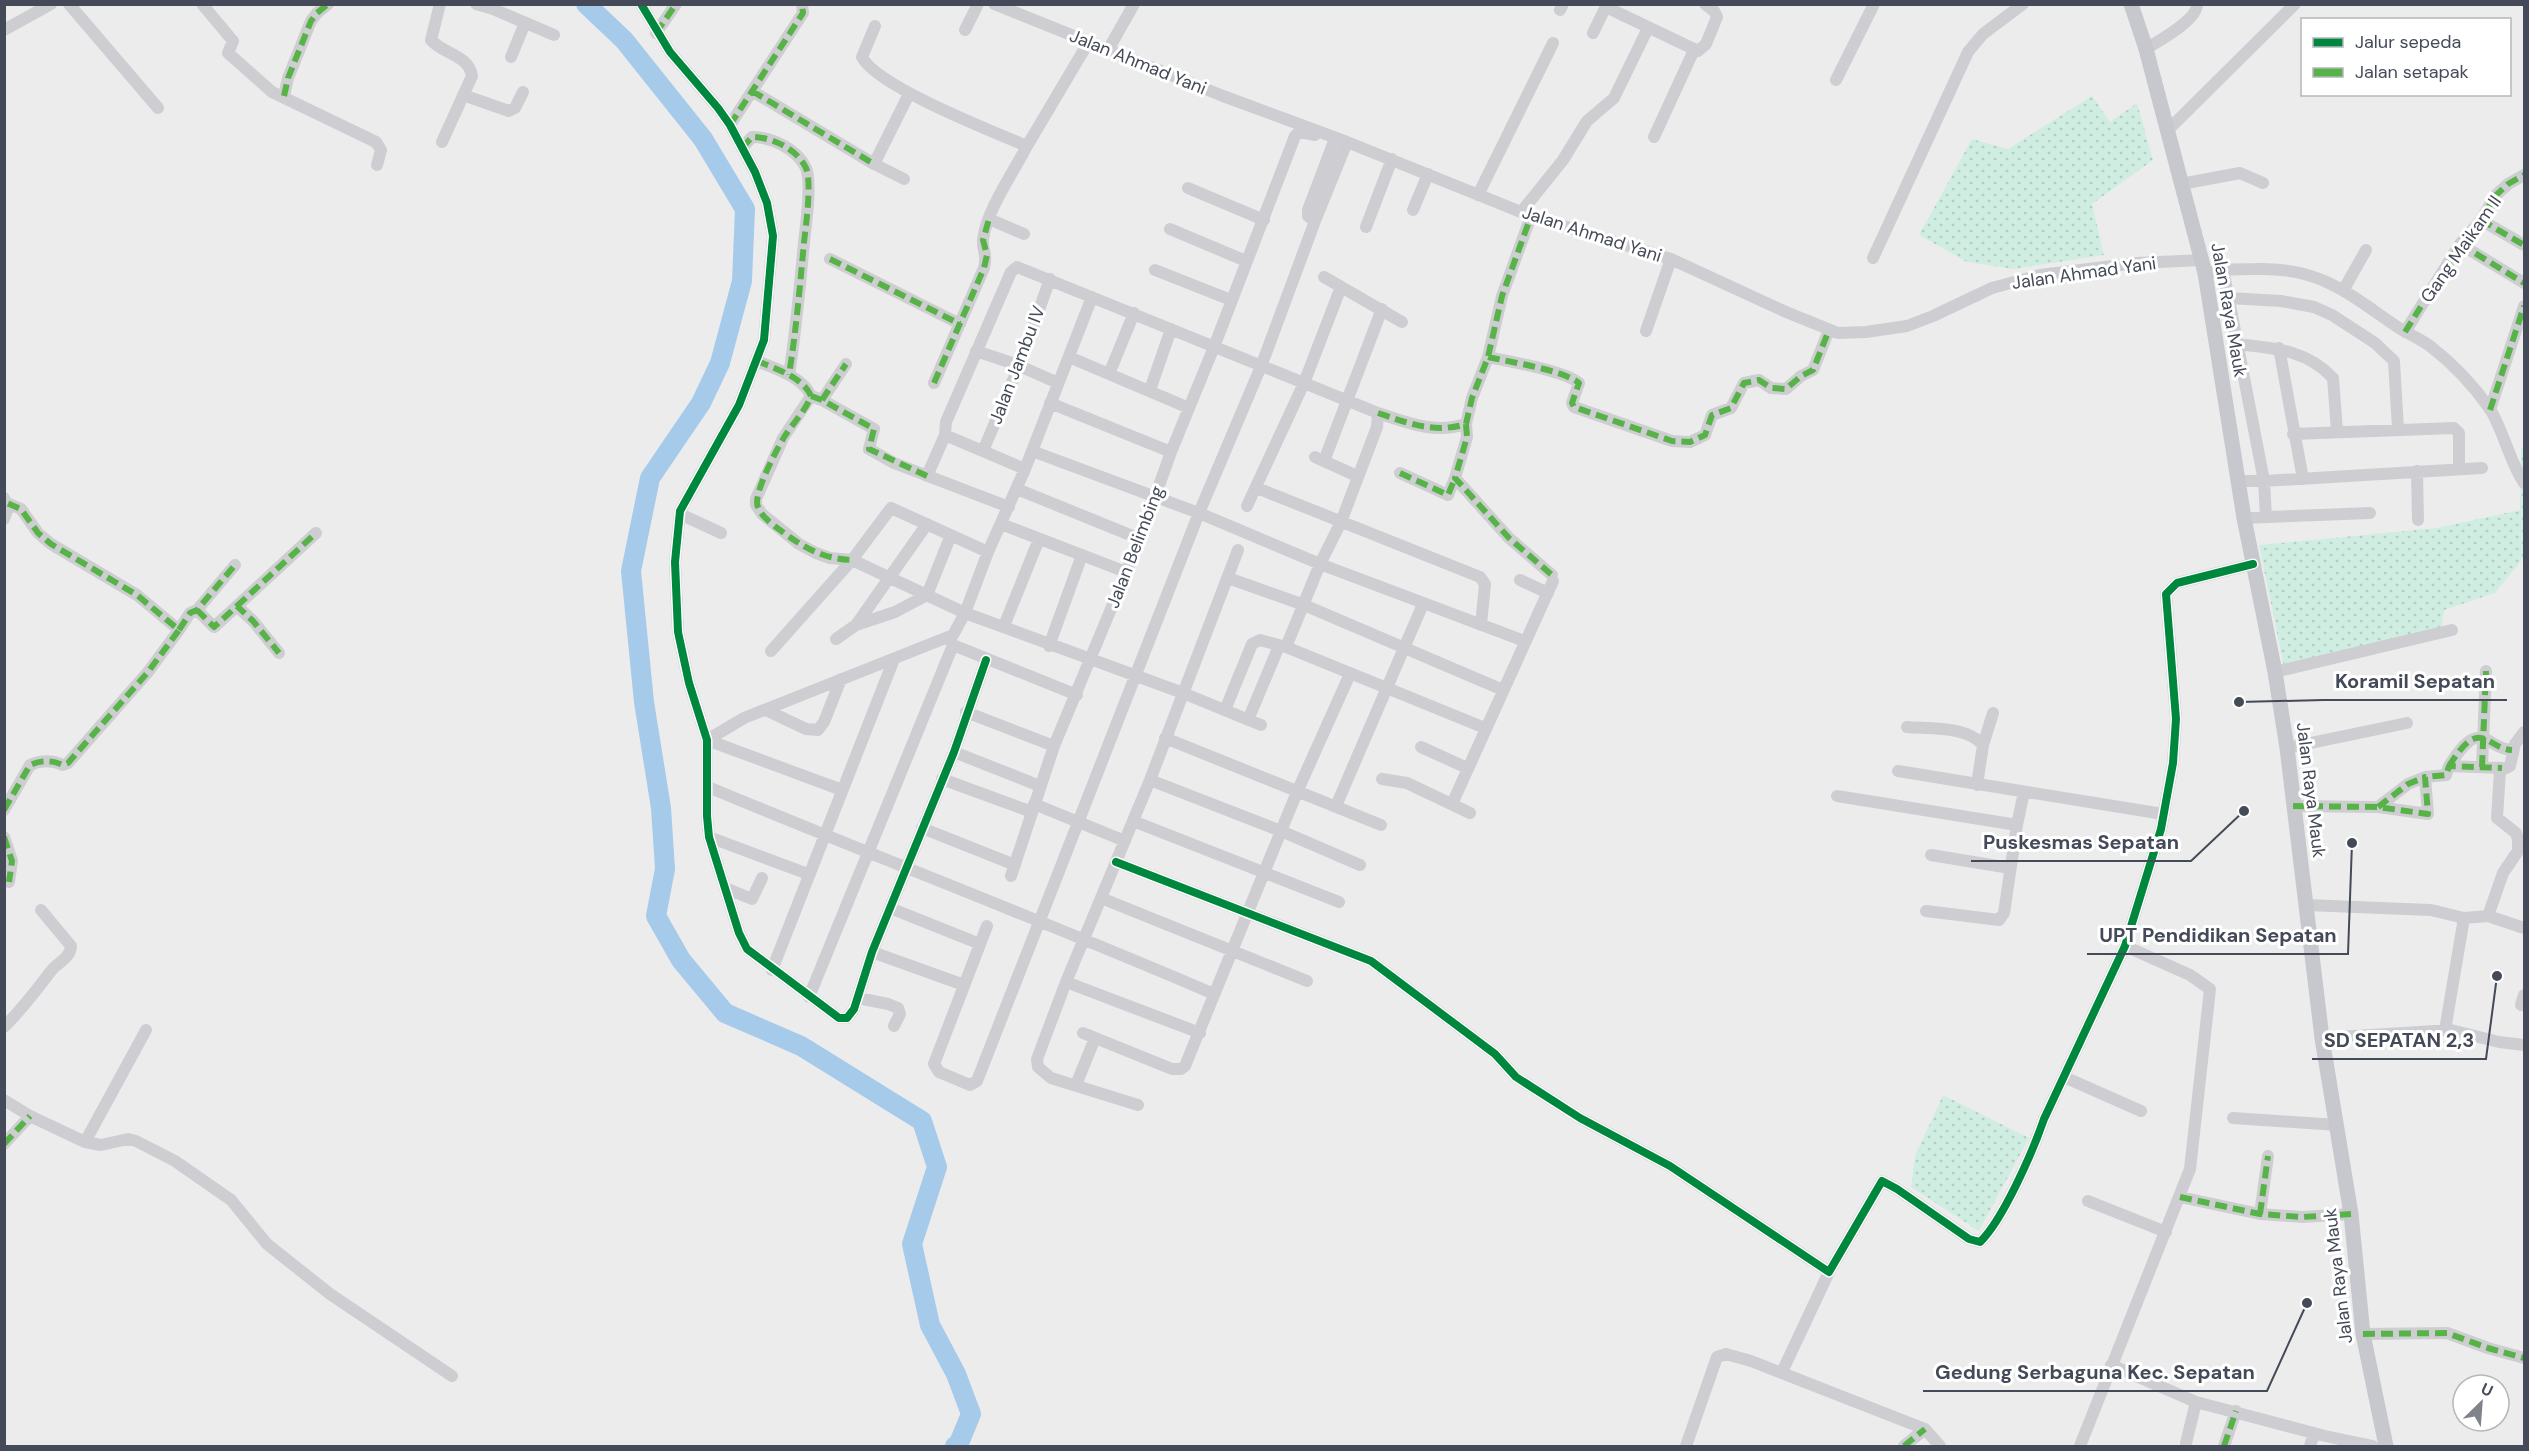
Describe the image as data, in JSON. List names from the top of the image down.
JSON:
{
  "streets": {
    "main road": ["Jalan Raya Mauk"],
    "street": [
      "Jalan Ahmad Yani",
      "Gang Maikam II",
      "Jalan Jambu IV",
      "Jalan Belimbing"
    ]
  },
  "crossings": [
    ["Jalan Ahmad Yani", "Gang Maikam II"],
    ["Jalan Ahmad Yani", "Jalan Raya Mauk"],
    ["Jalan Ahmad Yani", "Jalan Belimbing"]
  ],
  "places": [
    "Koramil Sepatan",
    "Puskesmas Sepatan",
    "UPT Pendidikan Sepatan",
    "SD SEPATAN 2,3",
    "Gedung Serbaguna Kec. Sepatan"
  ],
  "legend": ["Jalur sepeda", "Jalan setapak"],
  "north": "top right"
}
